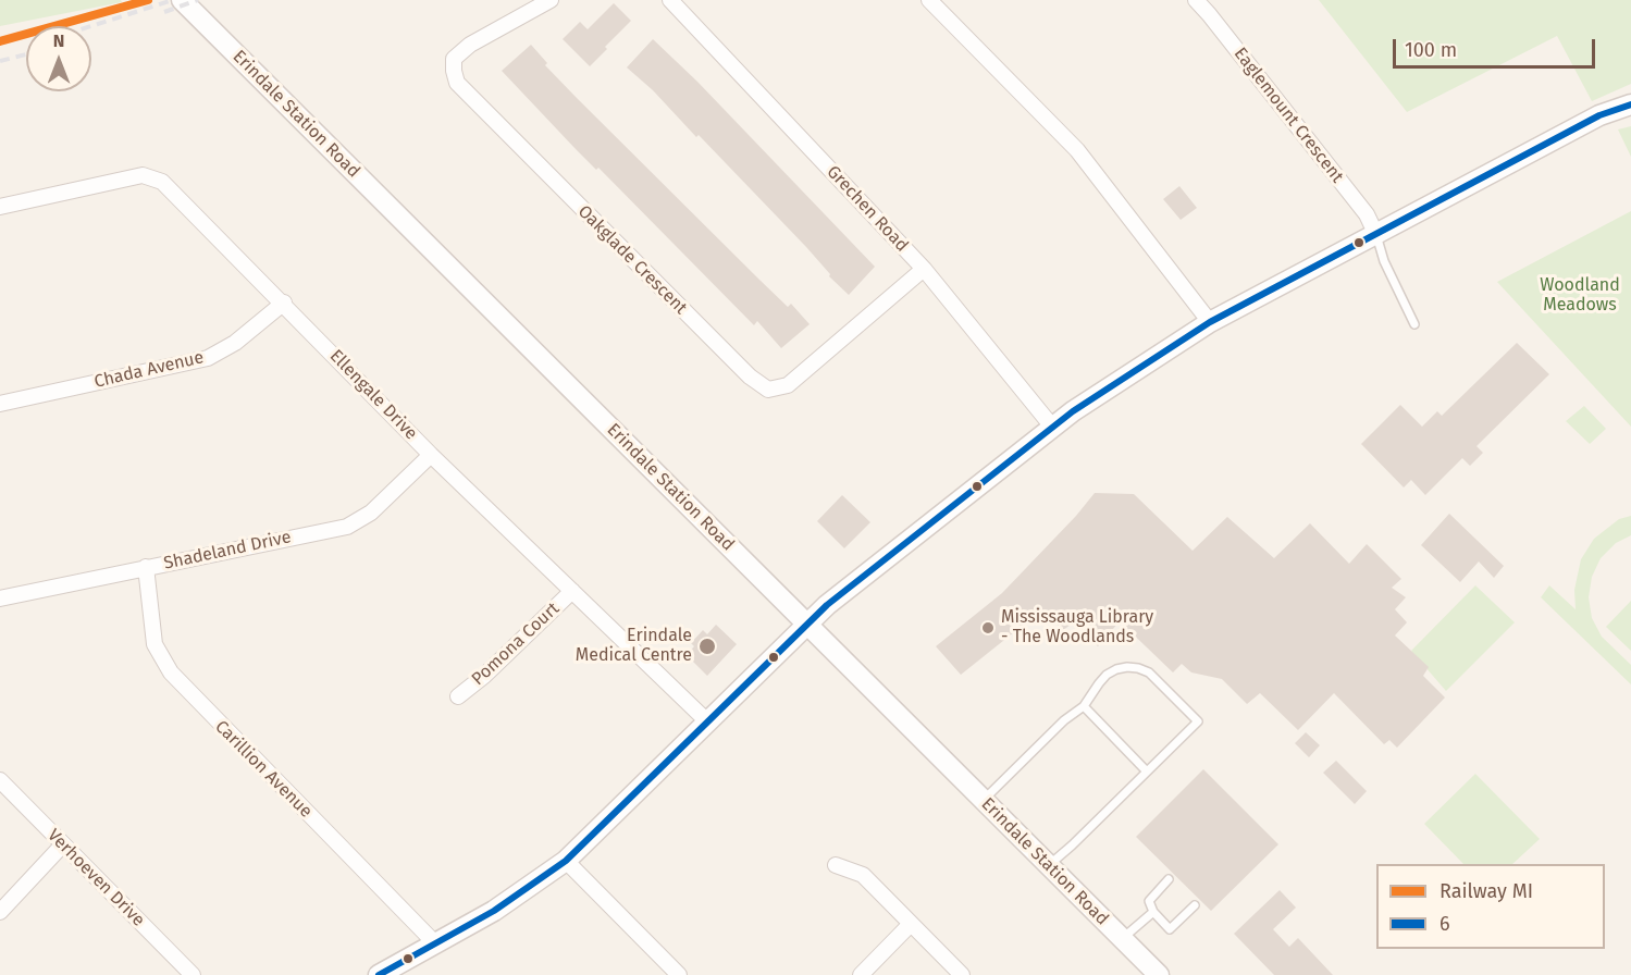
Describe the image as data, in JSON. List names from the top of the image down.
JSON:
{
  "streets": {
    "street": [
      "Erindale Station Road",
      "Eaglemount Crescent",
      "Grechen Road",
      "Oakglade Crescent",
      "Chada Avenue",
      "Ellengale Drive",
      "Shadeland Drive",
      "Pomona Court",
      "Carillion Avenue",
      "Verhoeven Drive"
    ]
  },
  "crossings": [
    ["Grechen Road", "Oakglade Crescent"],
    ["Chada Avenue", "Ellengale Drive"],
    ["Ellengale Drive", "Shadeland Drive"],
    ["Ellengale Drive", "Pomona Court"],
    ["Shadeland Drive", "Carillion Avenue"]
  ],
  "parks": ["Woodland Meadows"],
  "places": ["Mississauga Library - The Woodlands", "Erindale Medical Centre"],
  "lines": ["rail line MI", "transit line 6"],
  "legend": ["Railway MI", "6"],
  "scale_bar": "100 m",
  "north": "top"
}
